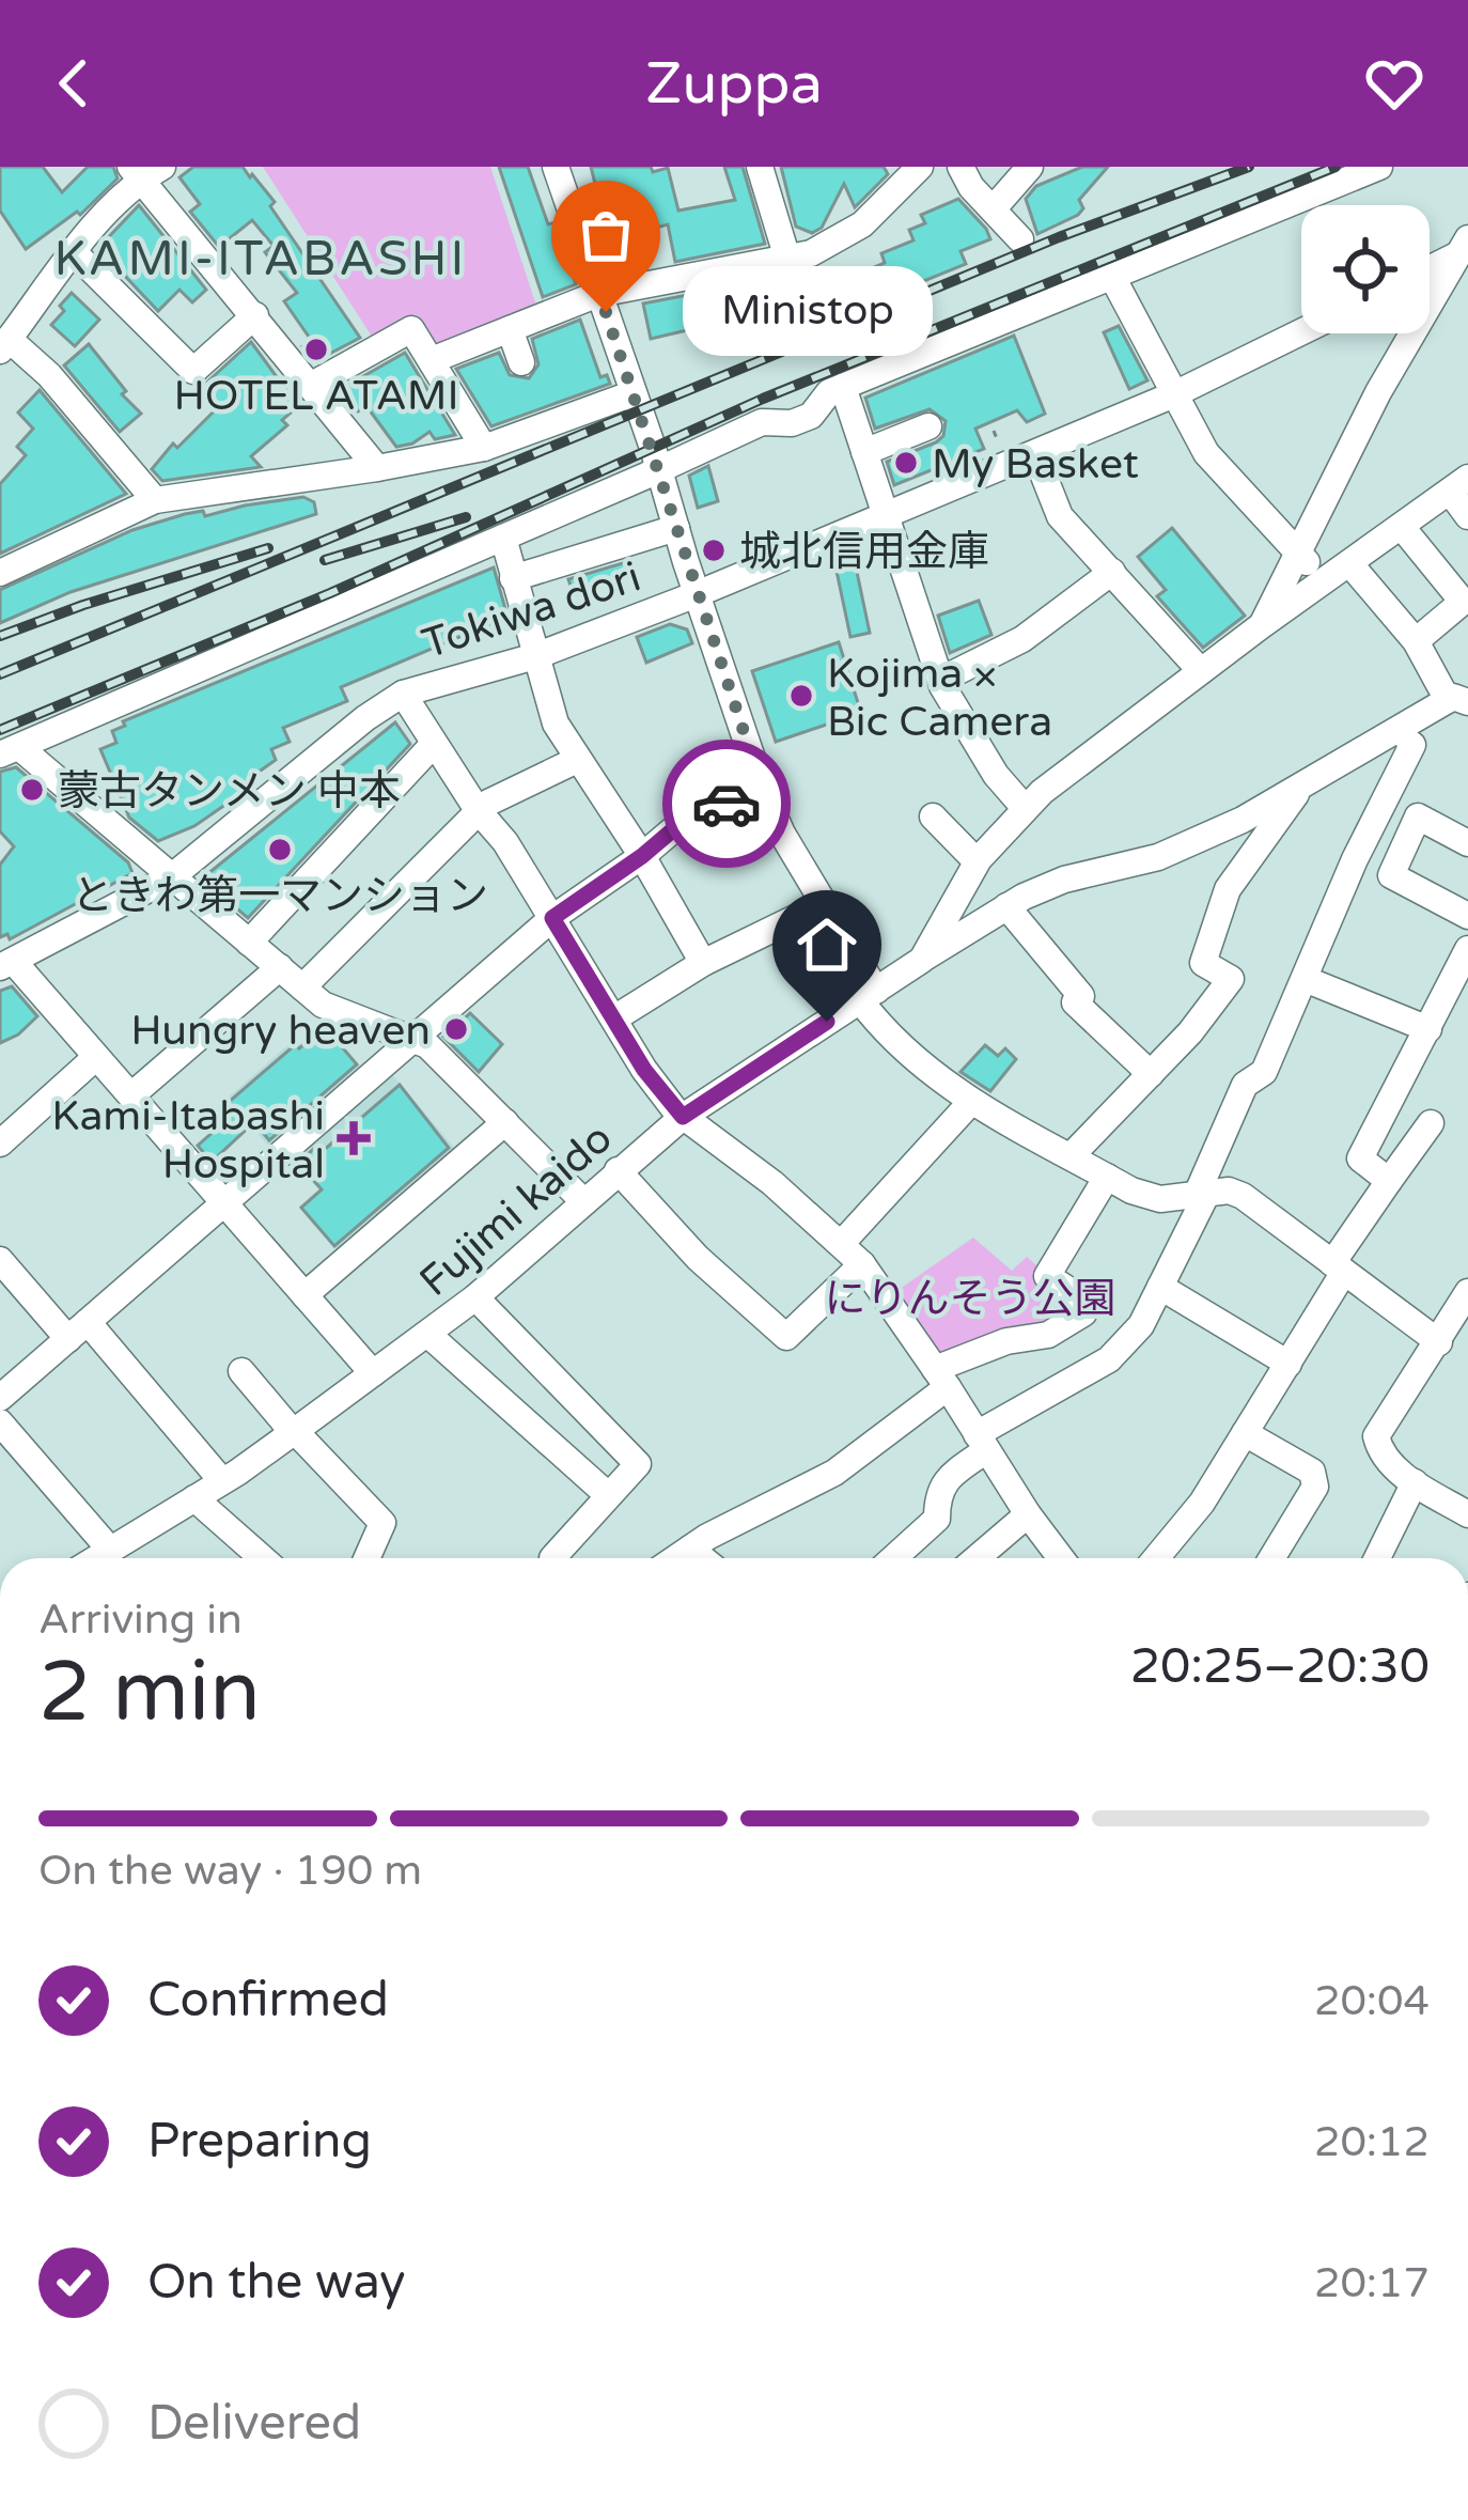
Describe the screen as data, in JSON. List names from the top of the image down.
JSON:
{
  "streets": {
    "street": ["Tokiwa dori", "Fujimi kaido"]
  },
  "districts": ["KAMI-ITABASHI"],
  "parks": ["にりんそう公園"],
  "places": {
    "other": [
      "Ministop",
      "HOTEL ATAMI",
      "My Basket",
      "城北信用金庫",
      "Kojima × Bic Camera",
      "蒙古タンメン 中本",
      "ときわ第一マンション",
      "Hungry heaven"
    ],
    "health": ["Kami-Itabashi Hospital"]
  },
  "page": {
    "header": "Zuppa",
    "bubble": "Ministop",
    "heading": ["2 min", "Arriving in", "20:25–20:30"],
    "bar": "On the way · 190 m",
    "list": [
      ["Confirmed", "20:04"],
      ["Preparing", "20:12"],
      ["On the way", "20:17"],
      "Delivered"
    ]
  }
}
